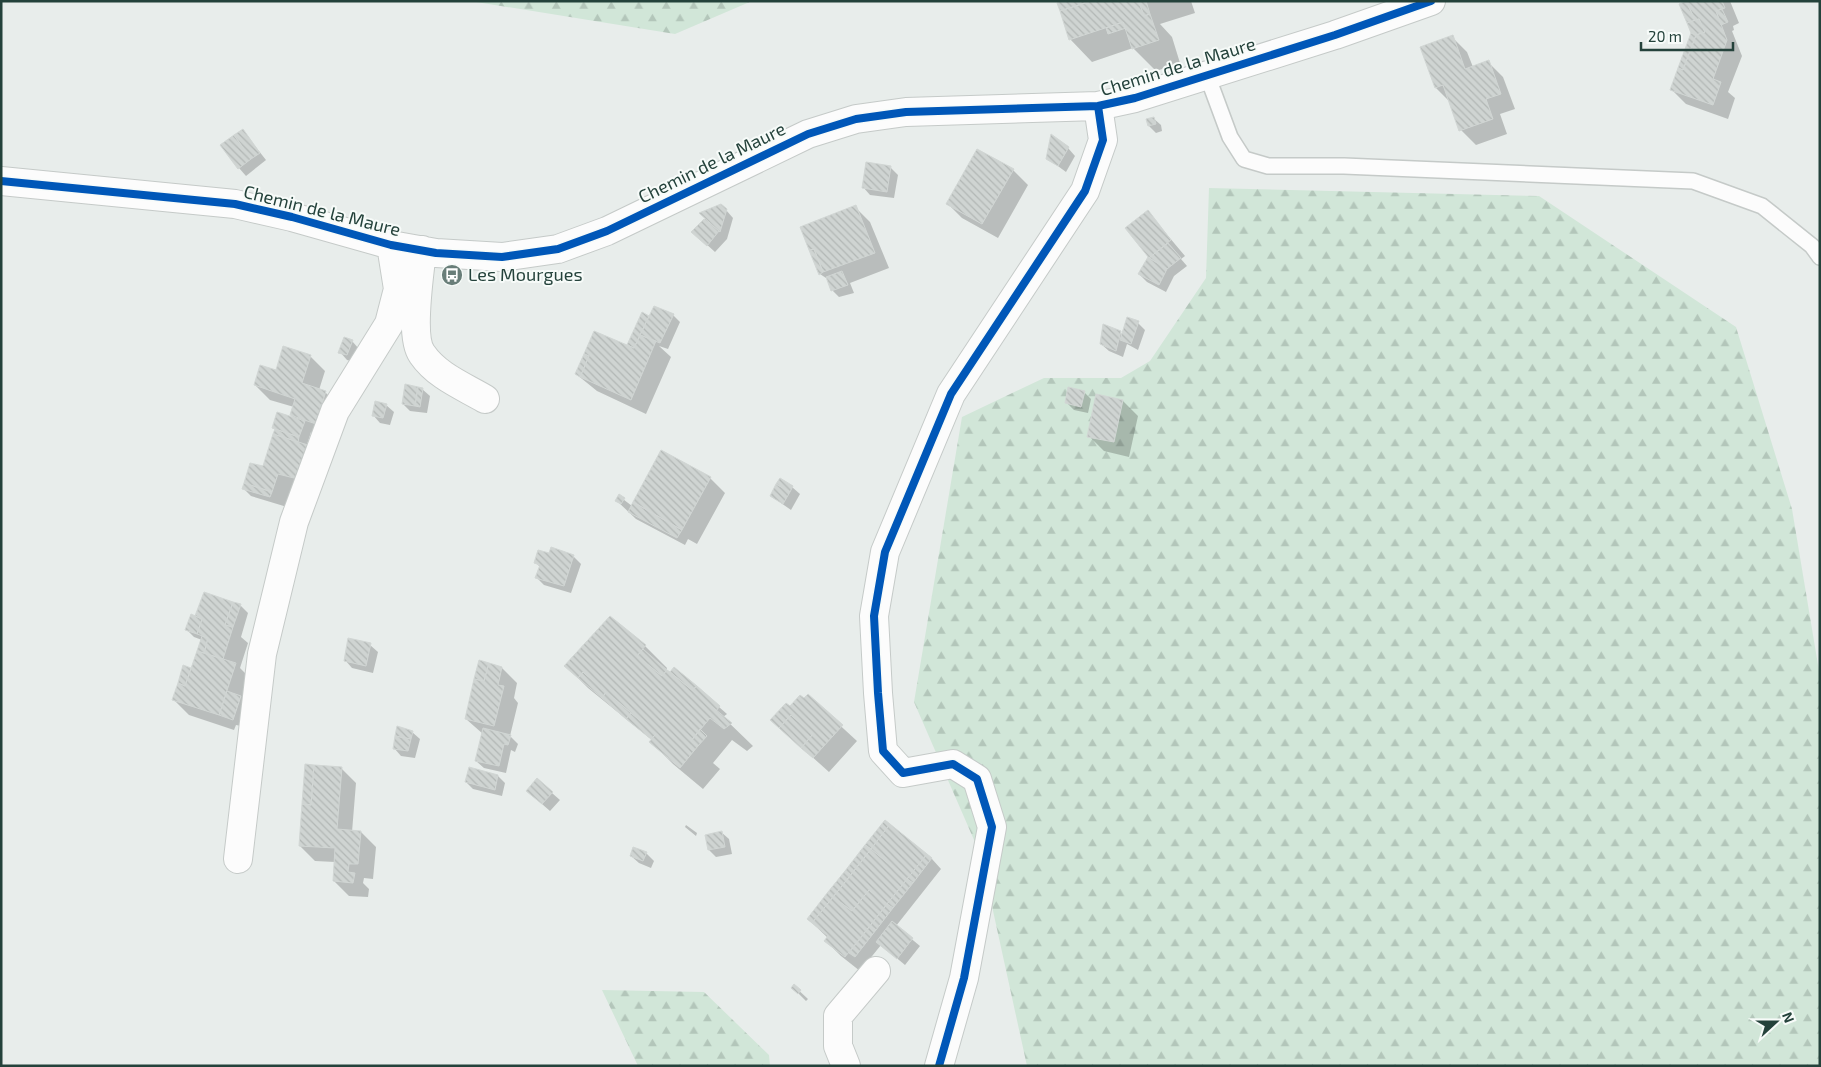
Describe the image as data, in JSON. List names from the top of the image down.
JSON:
{
  "streets": {
    "street": ["Chemin de la Maure"]
  },
  "places": {
    "bus stop": ["Les Mourgues"]
  },
  "scale_bar": "20 m",
  "north": "right"
}
